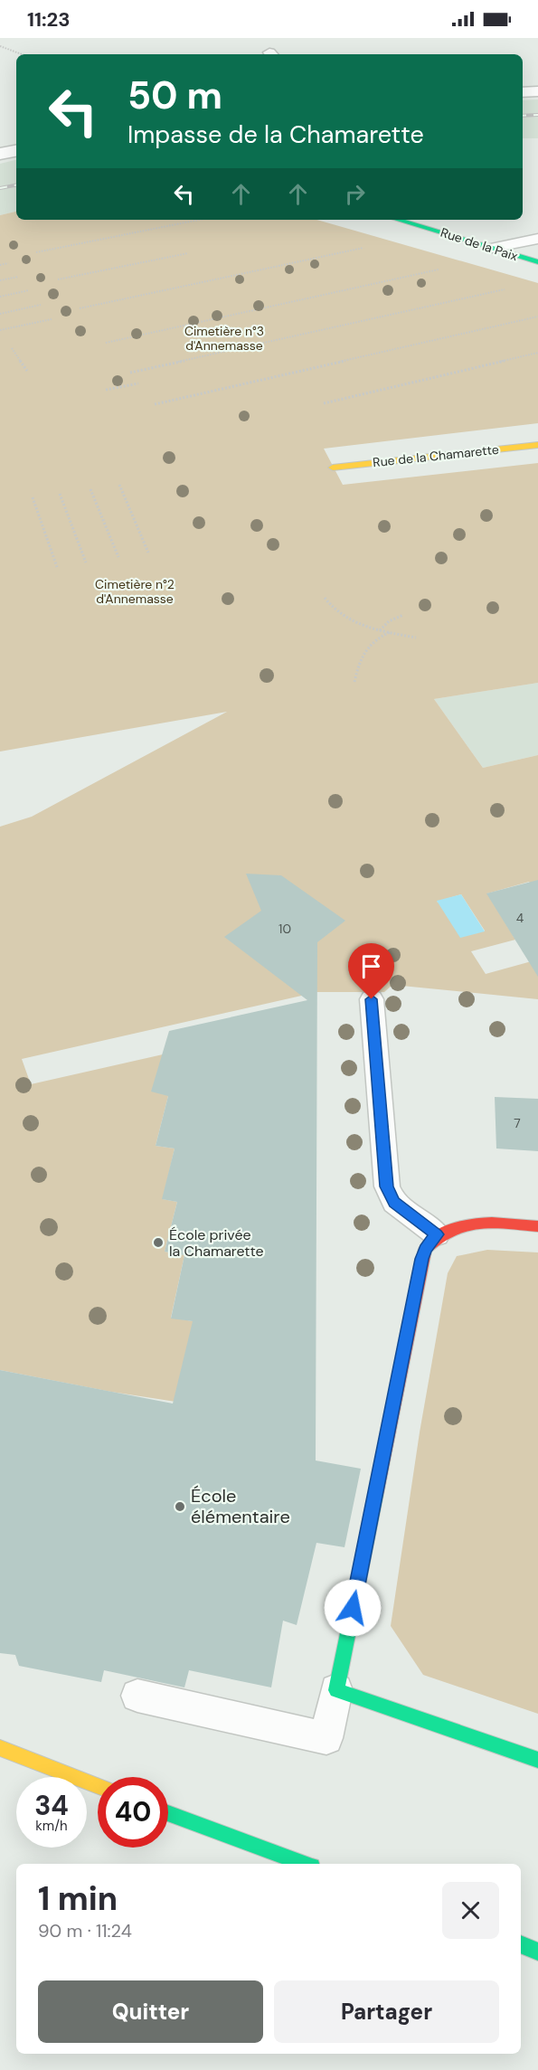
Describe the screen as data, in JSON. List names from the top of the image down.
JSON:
{
  "streets": {
    "street": ["Rue de la Paix", "Rue de la Chamarette"]
  },
  "parks": ["Cimetière n°3 d'Annemasse", "Cimetière n°2 d'Annemasse"],
  "places": ["École privée la Chamarette", "École élémentaire"],
  "house_numbers": ["4", "10", "7"],
  "page": {
    "status": "11:23",
    "turn": ["50 m", "Impasse de la Chamarette"],
    "speed": "34 km/h",
    "limit": "40",
    "heading": ["1 min", "90 m · 11:24"],
    "buttons": ["Quitter", "Partager"]
  }
}
